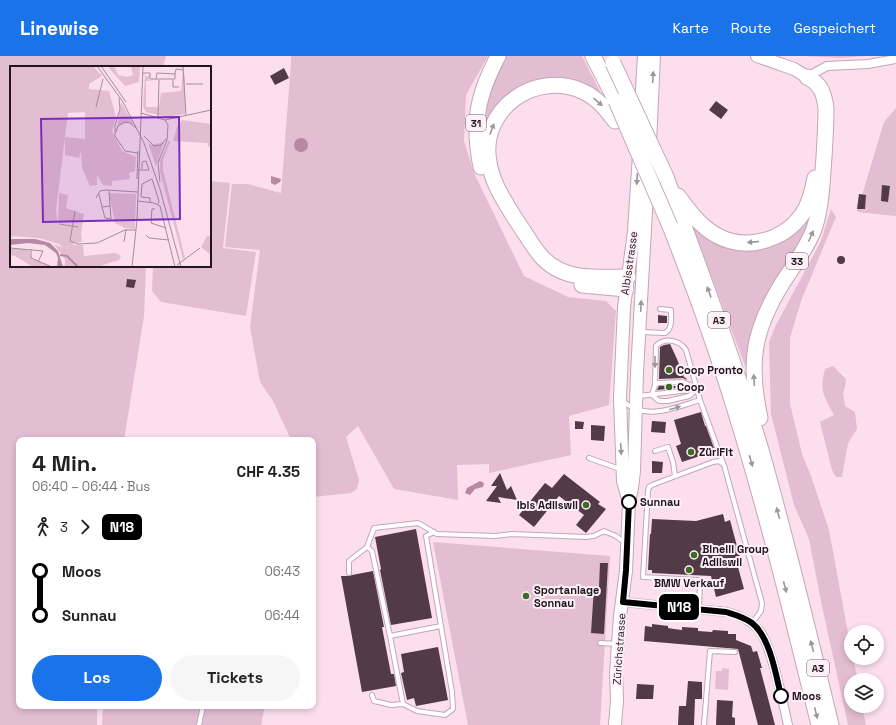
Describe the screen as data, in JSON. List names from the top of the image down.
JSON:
{
  "streets": {
    "highway": ["31", "33", "A3"],
    "main road": ["Albisstrasse", "Zürichstrasse"]
  },
  "crossings": [
    ["31", "Albisstrasse"],
    ["33", "A3"],
    ["Albisstrasse", "Zürichstrasse"]
  ],
  "places": [
    "Coop Pronto",
    "Coop",
    "ZüriFit",
    "Sunnau",
    "Ibis Adliswil",
    "Binelli Group Adliswil",
    "BMW Verkauf",
    "Sportanlage Sonnau",
    "Moos"
  ],
  "lines": ["bus line N18"],
  "page": {
    "header": "Linewise",
    "nav": ["Karte", "Route", "Gespeichert"],
    "on_map": "N18",
    "heading": ["4 Min.", "06:40 – 06:44 · Bus", "CHF 4.35"],
    "legs": ["3", "N18"],
    "list": [
      {
        "name": "Moos",
        "value": "06:43"
      },
      {
        "name": "Sunnau",
        "value": "06:44"
      }
    ],
    "buttons": ["Los", "Tickets"]
  }
}
